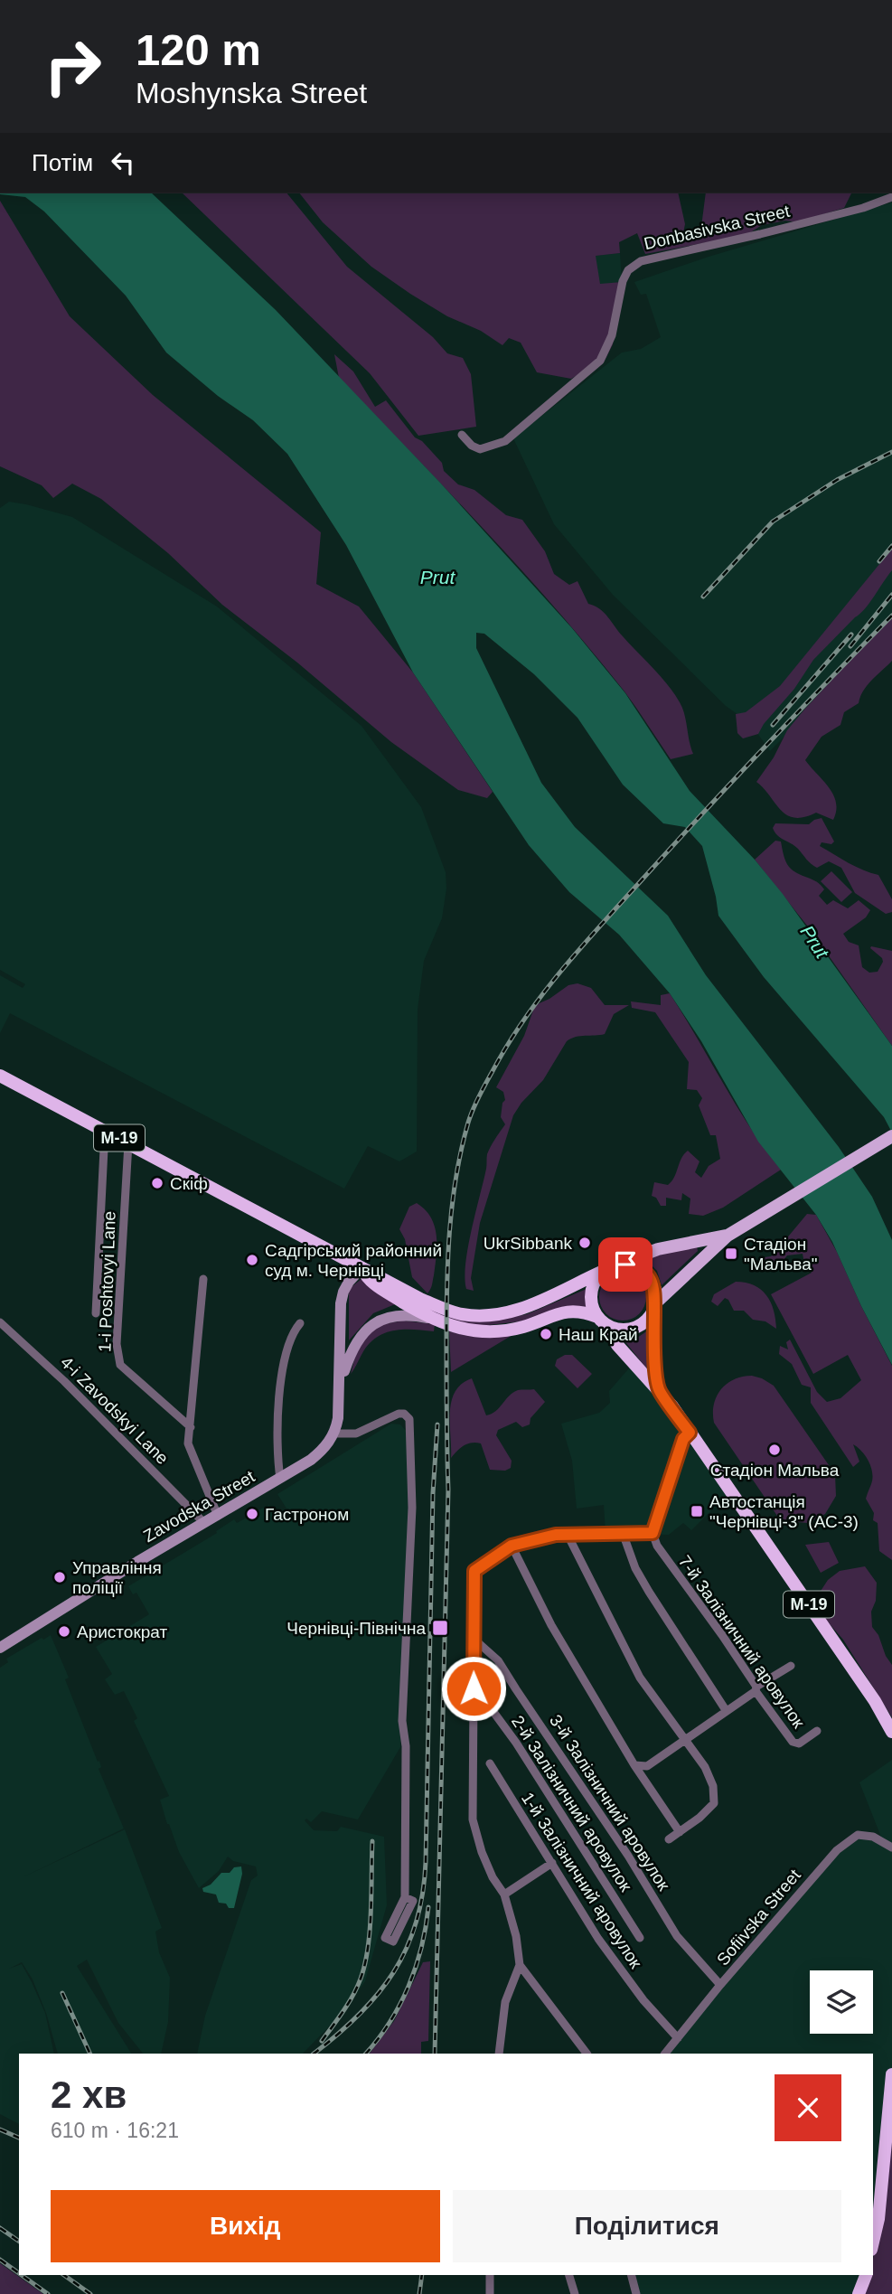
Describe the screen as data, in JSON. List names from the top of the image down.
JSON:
{
  "streets": {
    "highway": ["М-19"],
    "main road": ["Zavodska Street"],
    "street": [
      "Donbasivska Street",
      "1-i Poshtovyi Lane",
      "4-i Zavodskyi Lane",
      "7-й Залізничний аровулок",
      "3-й Залізничний аровулок",
      "2-й Залізничний аровулок",
      "1-й Залізничний аровулок",
      "Sofiivska Street"
    ]
  },
  "crossings": [
    ["М-19", "1-i Poshtovyi Lane"],
    ["4-i Zavodskyi Lane", "Zavodska Street"],
    ["3-й Залізничний аровулок", "Sofiivska Street"],
    ["1-й Залізничний аровулок", "Sofiivska Street"]
  ],
  "water": ["Prut"],
  "places": {
    "other": [
      "Скіф",
      "UkrSibbank",
      "Садгірський районний суд м. Чернівці",
      "Наш Край",
      "Стадіон Мальва",
      "Гастроном",
      "Управління поліції",
      "Аристократ"
    ],
    "transit": ["Стадіон \"Мальва\"", "Автостанція \"Чернівці-3\" (АС-3)", "Чернівці-Північна"]
  },
  "page": {
    "turn": ["120 m", "Moshynska Street"],
    "then": "Потім",
    "heading": ["2 хв", "610 m · 16:21"],
    "buttons": ["Вихід", "Поділитися"]
  }
}
